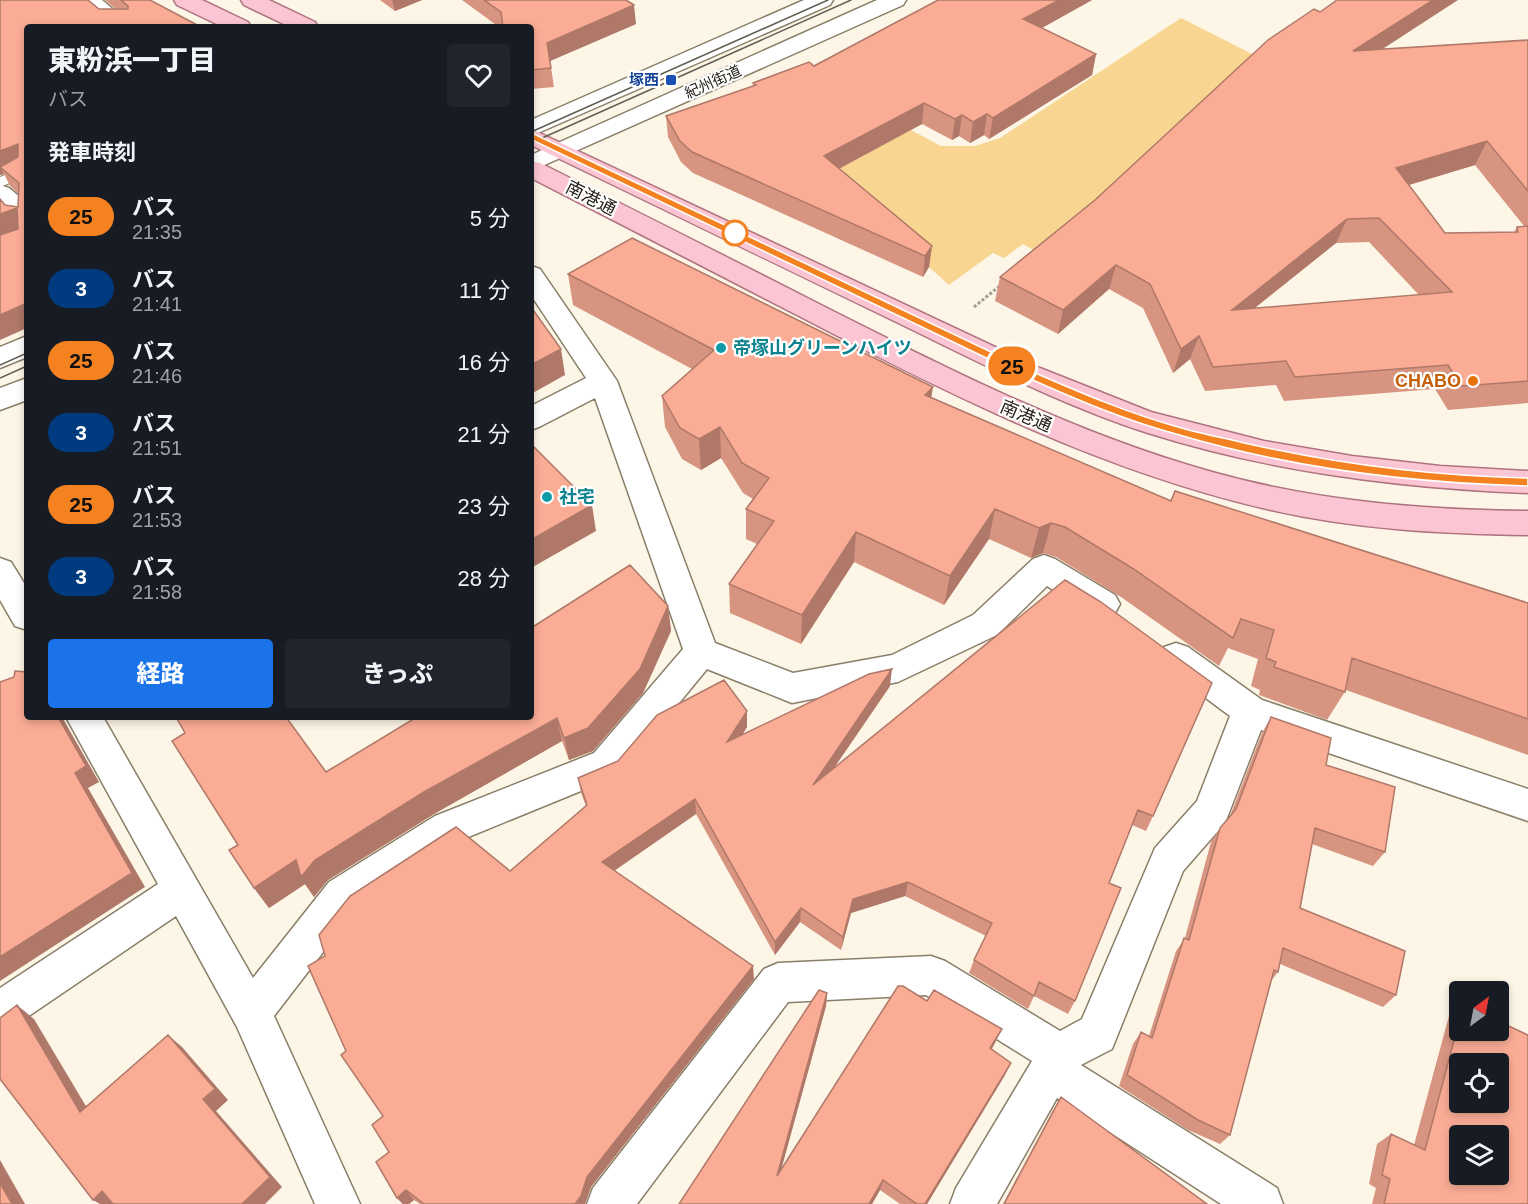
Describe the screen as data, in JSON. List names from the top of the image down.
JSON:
{
  "streets": {
    "main road": ["南港通"],
    "street": ["紀州街道"]
  },
  "crossings": [
    ["紀州街道", "南港通"]
  ],
  "places": {
    "transit": ["塚西"],
    "other": ["帝塚山グリーンハイツ", "CHABO", "社宅"]
  },
  "lines": ["bus line 25"],
  "north": "top right",
  "page": {
    "on_map": "25",
    "heading": [
      ["東粉浜一丁目", "バス"],
      "発車時刻"
    ],
    "list": [
      {
        "mark": "25",
        "name": "バス",
        "note": "21:35",
        "value": "5 分"
      },
      {
        "mark": "3",
        "name": "バス",
        "note": "21:41",
        "value": "11 分"
      },
      {
        "mark": "25",
        "name": "バス",
        "note": "21:46",
        "value": "16 分"
      },
      {
        "mark": "3",
        "name": "バス",
        "note": "21:51",
        "value": "21 分"
      },
      {
        "mark": "25",
        "name": "バス",
        "note": "21:53",
        "value": "23 分"
      },
      {
        "mark": "3",
        "name": "バス",
        "note": "21:58",
        "value": "28 分"
      }
    ],
    "buttons": ["経路", "きっぷ"]
  }
}
